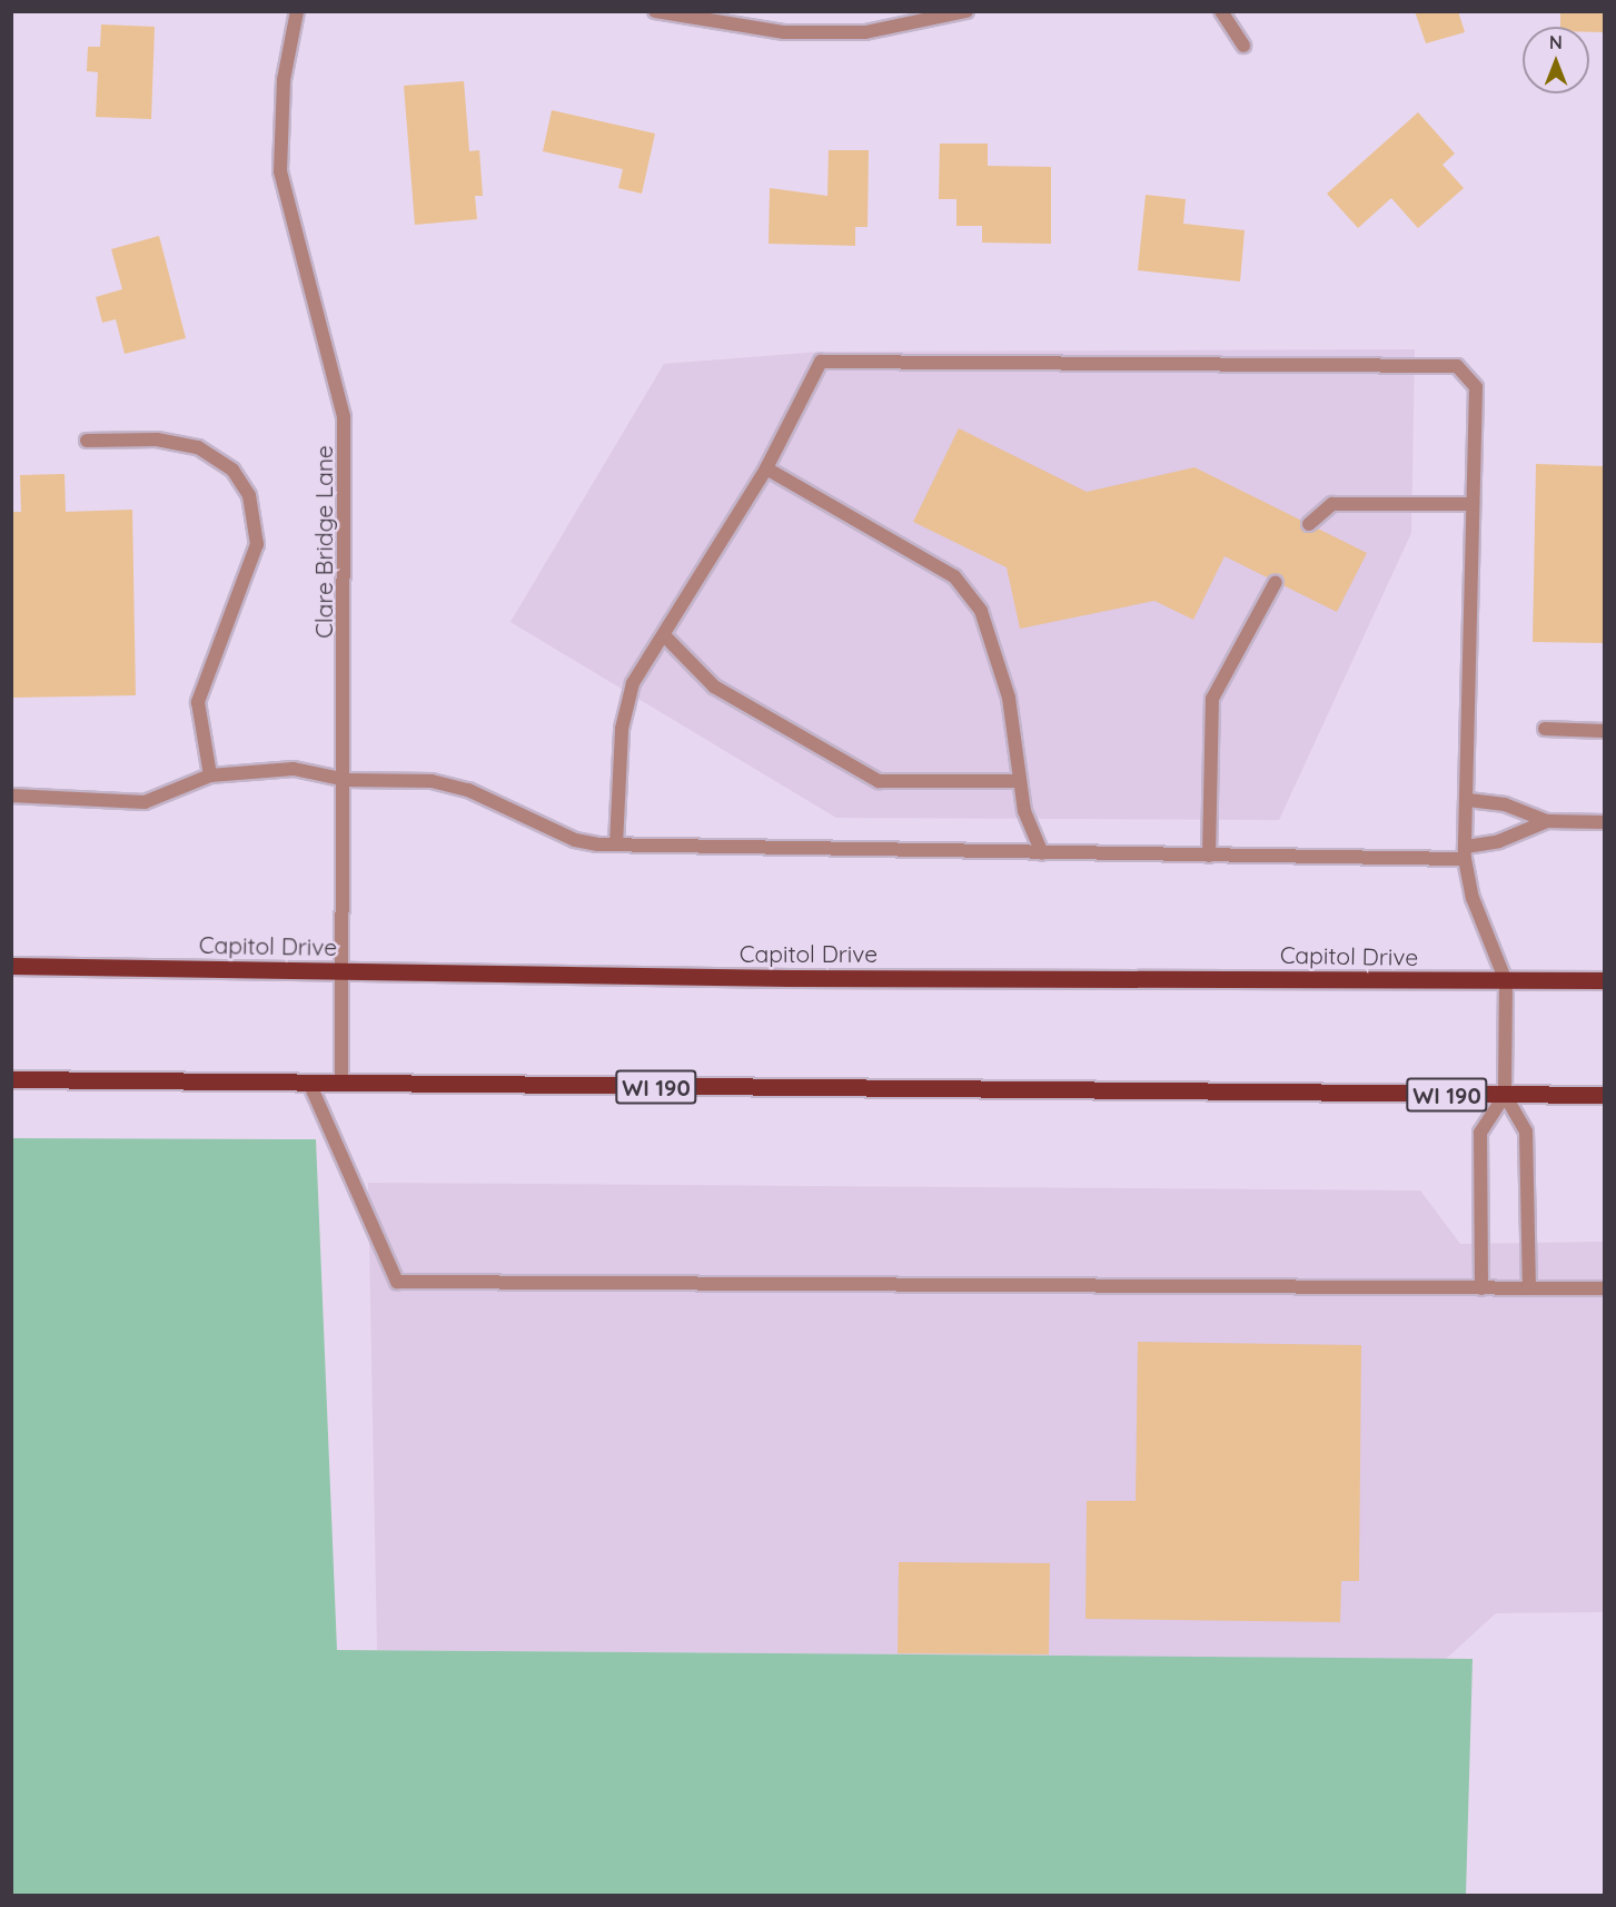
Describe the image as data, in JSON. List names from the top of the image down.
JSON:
{
  "streets": {
    "main road": ["Capitol Drive", "WI 190"],
    "street": ["Clare Bridge Lane"]
  },
  "crossings": [
    ["Clare Bridge Lane", "Capitol Drive"],
    ["Clare Bridge Lane", "WI 190"]
  ],
  "north": "top"
}
